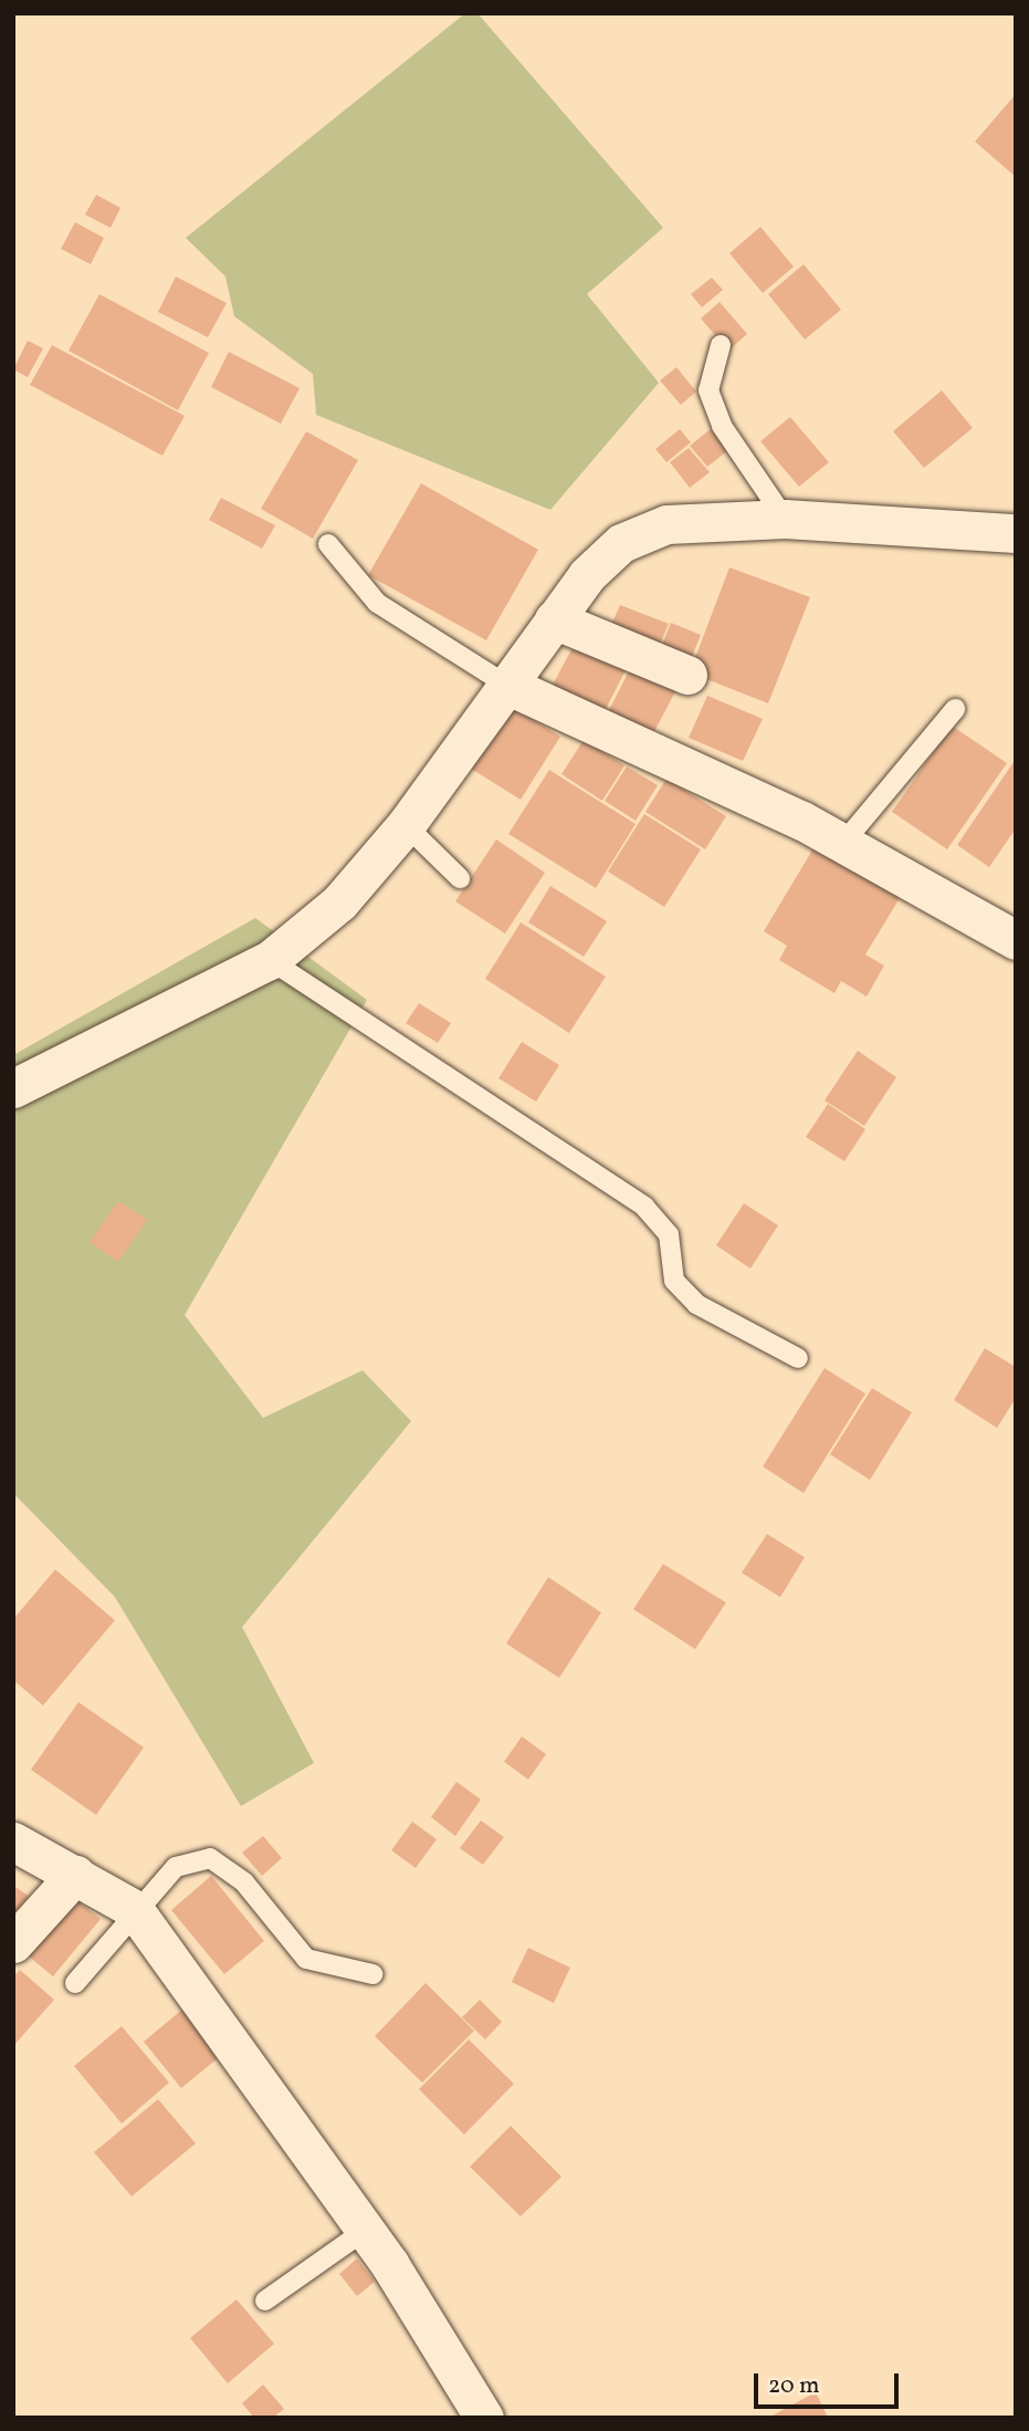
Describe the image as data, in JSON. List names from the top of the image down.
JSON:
{
  "scale_bar": "20 m"
}
